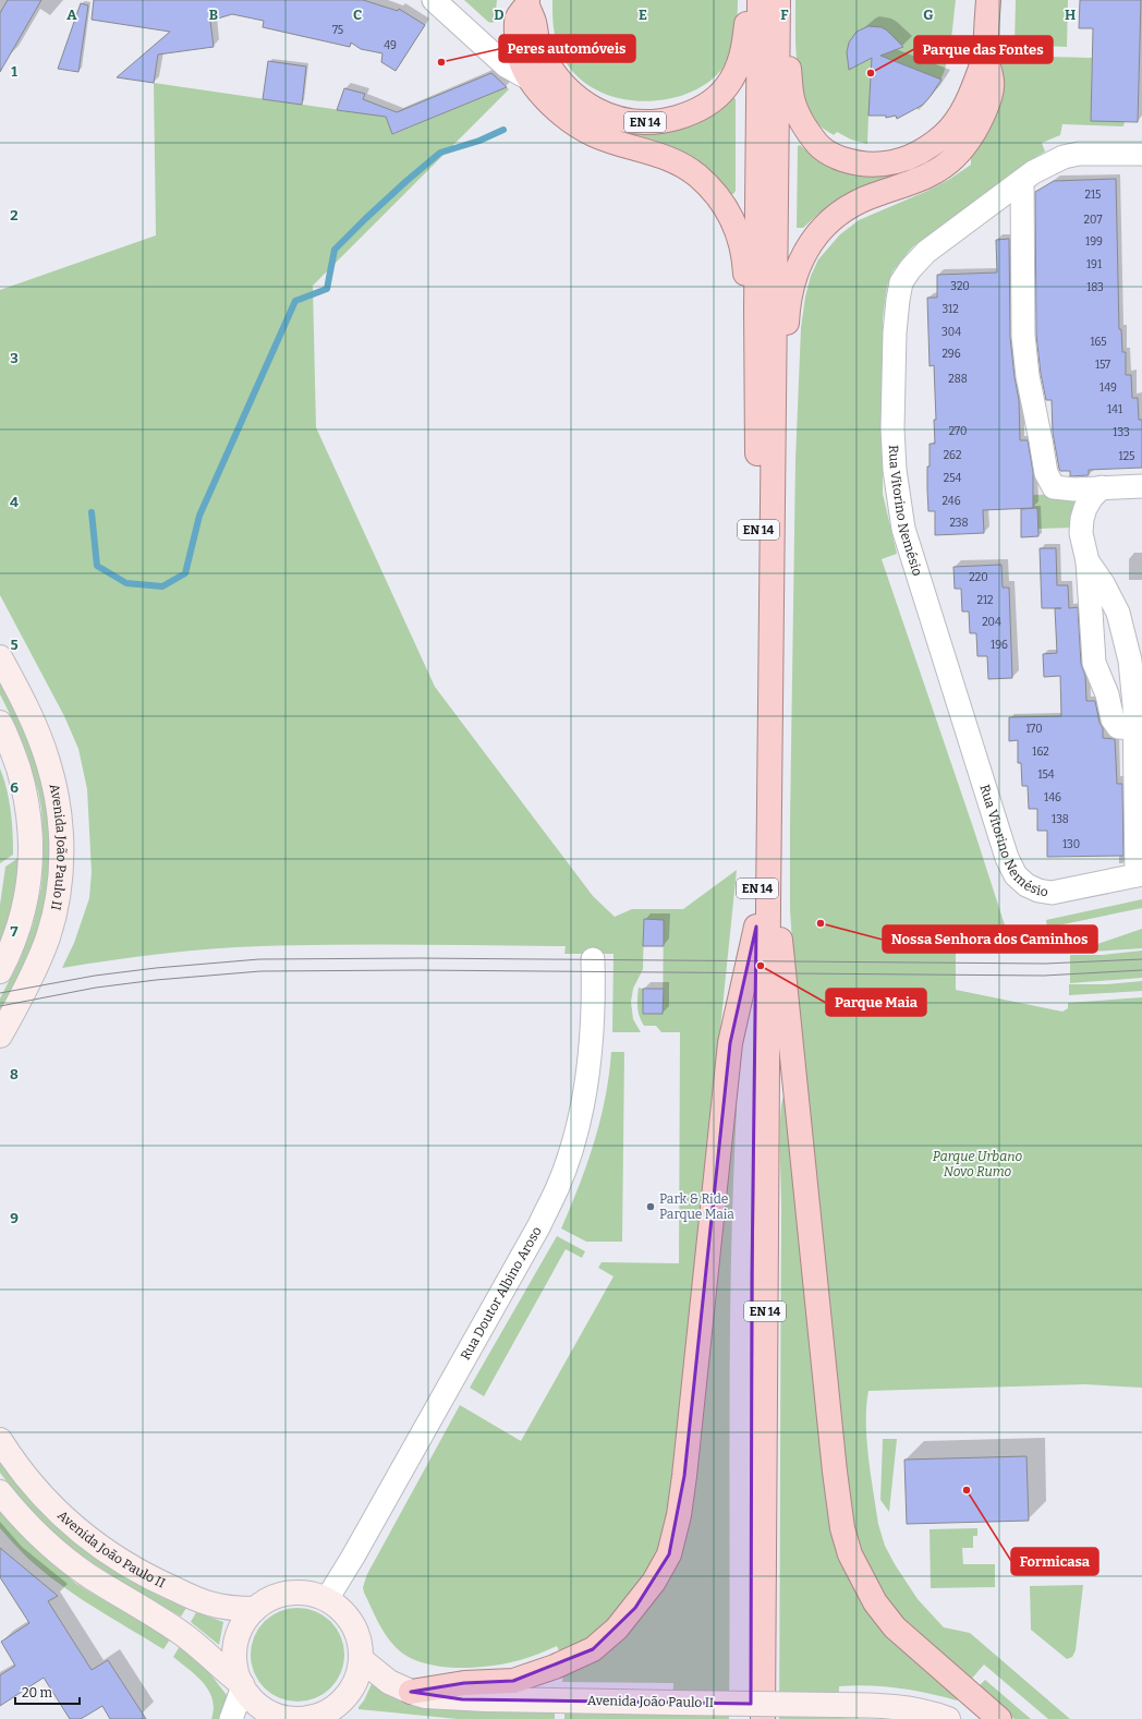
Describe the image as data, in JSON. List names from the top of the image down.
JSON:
{
  "streets": {
    "highway": ["EN 14"],
    "main road": ["Avenida João Paulo II"],
    "street": ["Rua Vitorino Nemésio", "Rua Doutor Albino Aroso"]
  },
  "crossings": [
    ["Avenida João Paulo II", "Rua Doutor Albino Aroso"]
  ],
  "parks": ["Parque Urbano Novo Rumo"],
  "places": [
    "Peres automóveis",
    "Parque das Fontes",
    "Nossa Senhora dos Caminhos",
    "Parque Maia",
    "Park & Ride Parque Maia",
    "Formicasa"
  ],
  "house_numbers": [
    "75",
    "49",
    "215",
    "207",
    "199",
    "191",
    "320",
    "183",
    "312",
    "304",
    "165",
    "296",
    "157",
    "288",
    "149",
    "141",
    "270",
    "133",
    "262",
    "125",
    "254",
    "246",
    "238",
    "220",
    "212",
    "204",
    "196",
    "170",
    "162",
    "154",
    "146",
    "138",
    "130"
  ],
  "scale_bar": "20 m",
  "grid": {
    "columns": [
      "A",
      "B",
      "C",
      "D",
      "E",
      "F",
      "G",
      "H"
    ],
    "rows": [
      "1",
      "2",
      "3",
      "4",
      "5",
      "6",
      "7",
      "8",
      "9"
    ]
  }
}
